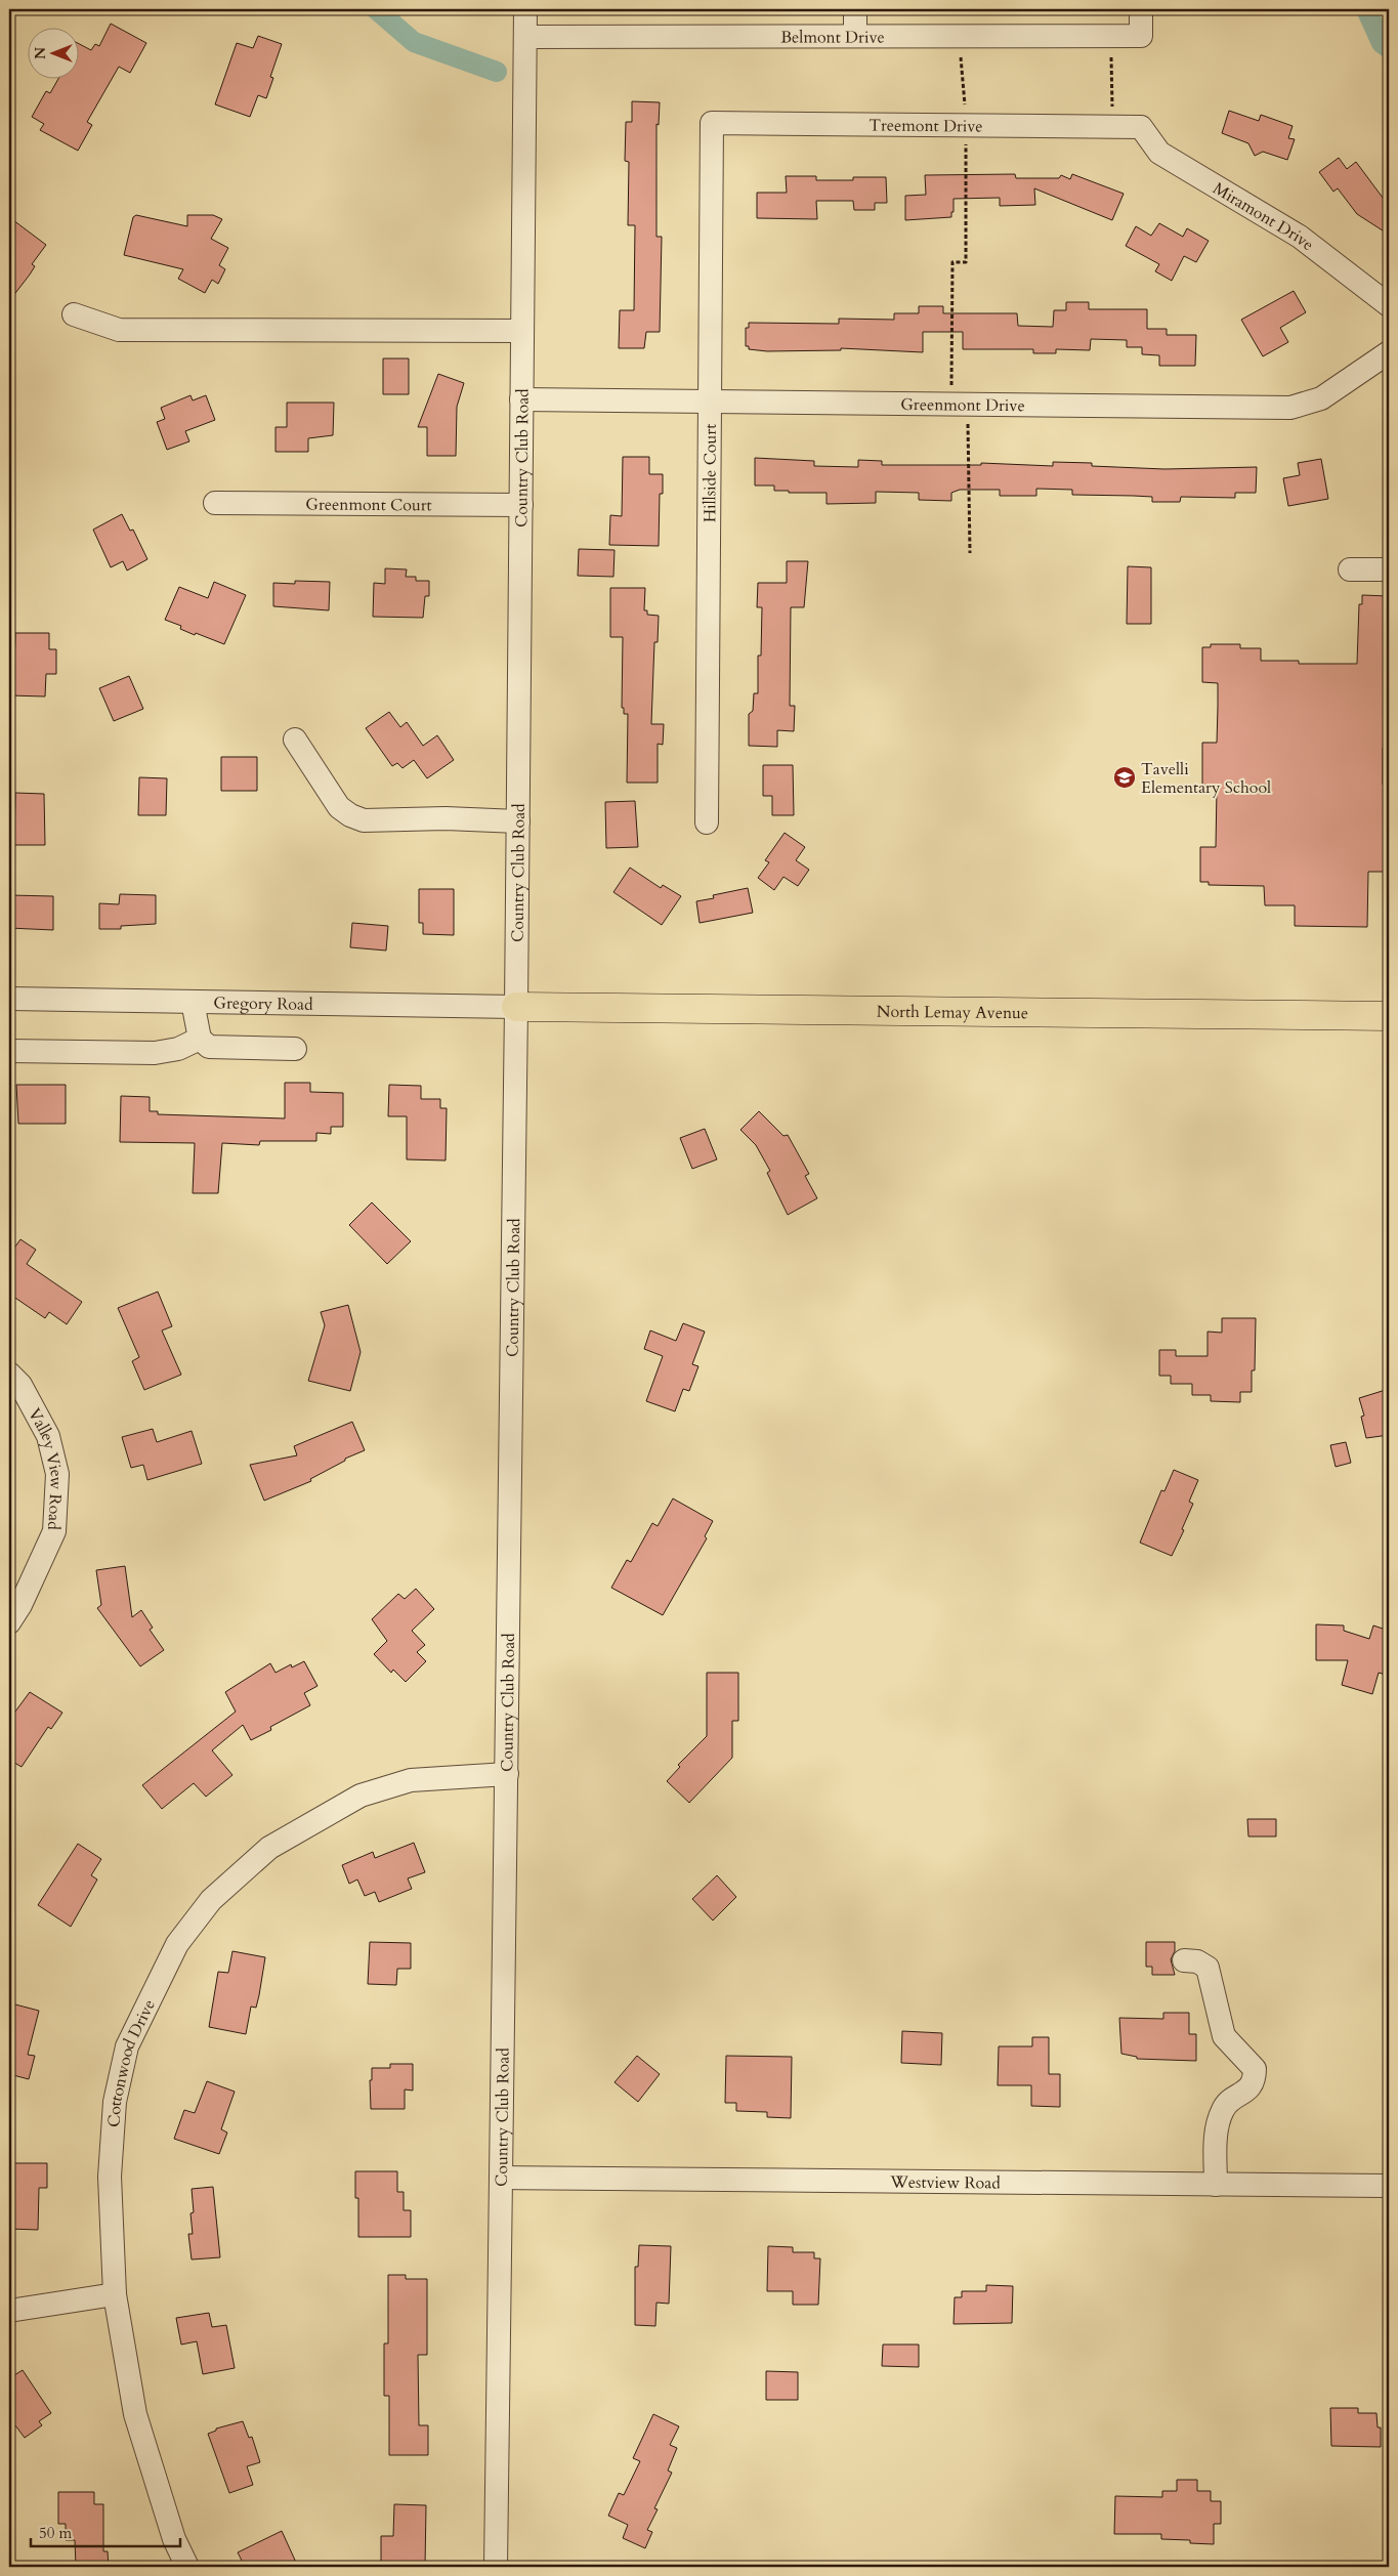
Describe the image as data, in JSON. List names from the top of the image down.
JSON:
{
  "streets": {
    "main road": ["North Lemay Avenue"],
    "street": [
      "Belmont Drive",
      "Treemont Drive",
      "Miramont Drive",
      "Greenmont Drive",
      "Country Club Road",
      "Hillside Court",
      "Greenmont Court",
      "Gregory Road",
      "Valley View Road",
      "Cottonwood Drive",
      "Westview Road"
    ]
  },
  "crossings": [
    ["Belmont Drive", "Country Club Road"],
    ["Treemont Drive", "Miramont Drive"],
    ["Treemont Drive", "Hillside Court"],
    ["Greenmont Drive", "Country Club Road"],
    ["Greenmont Drive", "Hillside Court"],
    ["Country Club Road", "Greenmont Court"],
    ["Country Club Road", "Gregory Road"],
    ["Country Club Road", "North Lemay Avenue"],
    ["Country Club Road", "Cottonwood Drive"],
    ["Country Club Road", "Westview Road"],
    ["Gregory Road", "North Lemay Avenue"]
  ],
  "places": {
    "school or university": ["Tavelli Elementary School"]
  },
  "scale_bar": "50 m",
  "north": "left"
}
